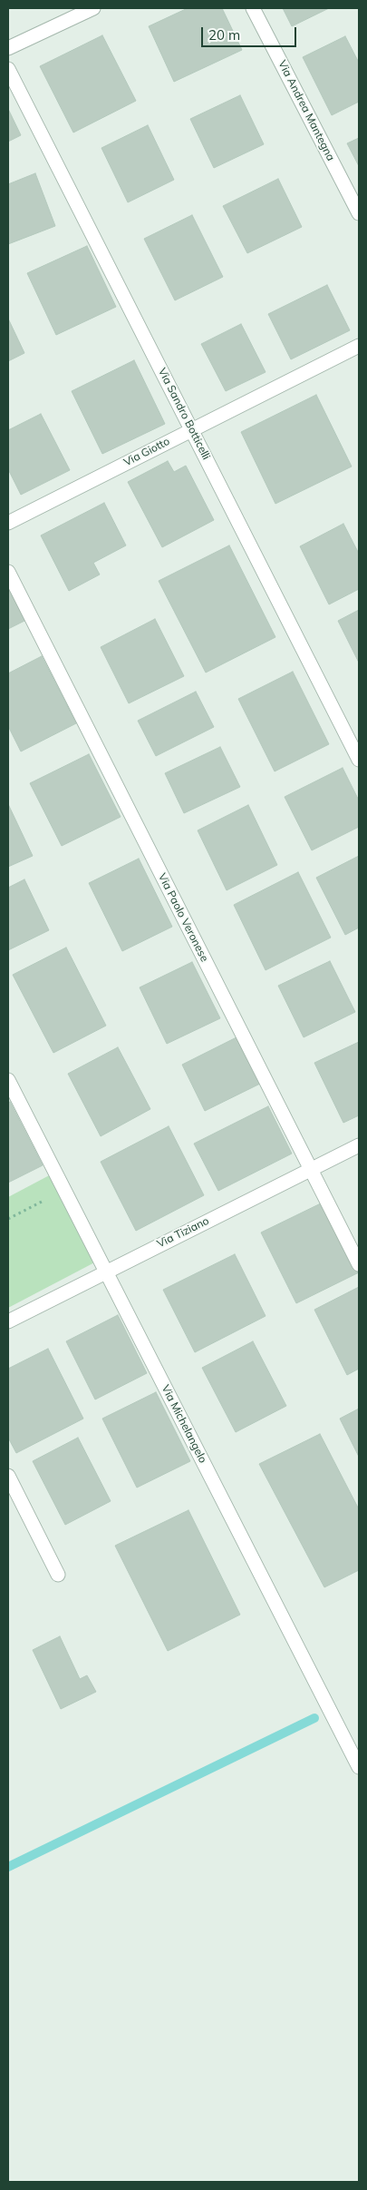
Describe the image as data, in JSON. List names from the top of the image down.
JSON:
{
  "streets": {
    "street": [
      "Via Andrea Mantegna",
      "Via Sandro Botticelli",
      "Via Giotto",
      "Via Paolo Veronese",
      "Via Tiziano",
      "Via Michelangelo"
    ]
  },
  "crossings": [
    ["Via Sandro Botticelli", "Via Giotto"],
    ["Via Paolo Veronese", "Via Tiziano"],
    ["Via Tiziano", "Via Michelangelo"]
  ],
  "scale_bar": "20 m"
}
